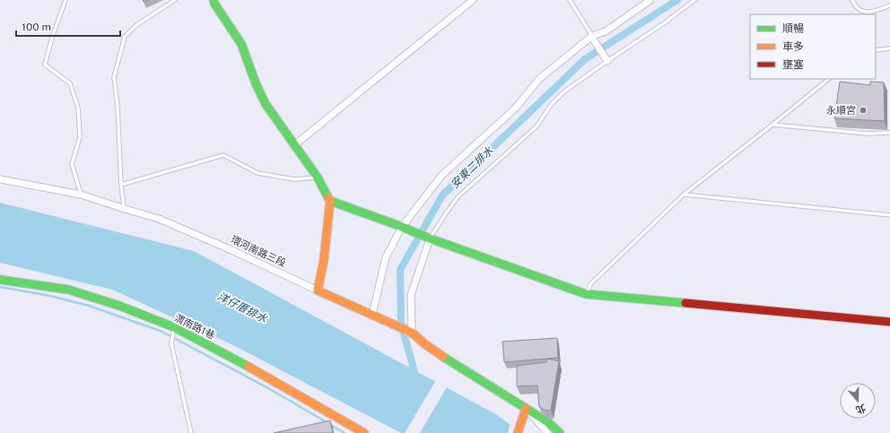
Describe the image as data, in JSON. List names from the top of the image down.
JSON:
{
  "streets": {
    "street": ["環河南路三段", "渭南路1巷"]
  },
  "water": ["安東二排水", "洋仔厝排水"],
  "places": ["永順宮"],
  "legend": ["順暢", "車多", "壅塞"],
  "scale_bar": "100 m",
  "north": "bottom"
}
